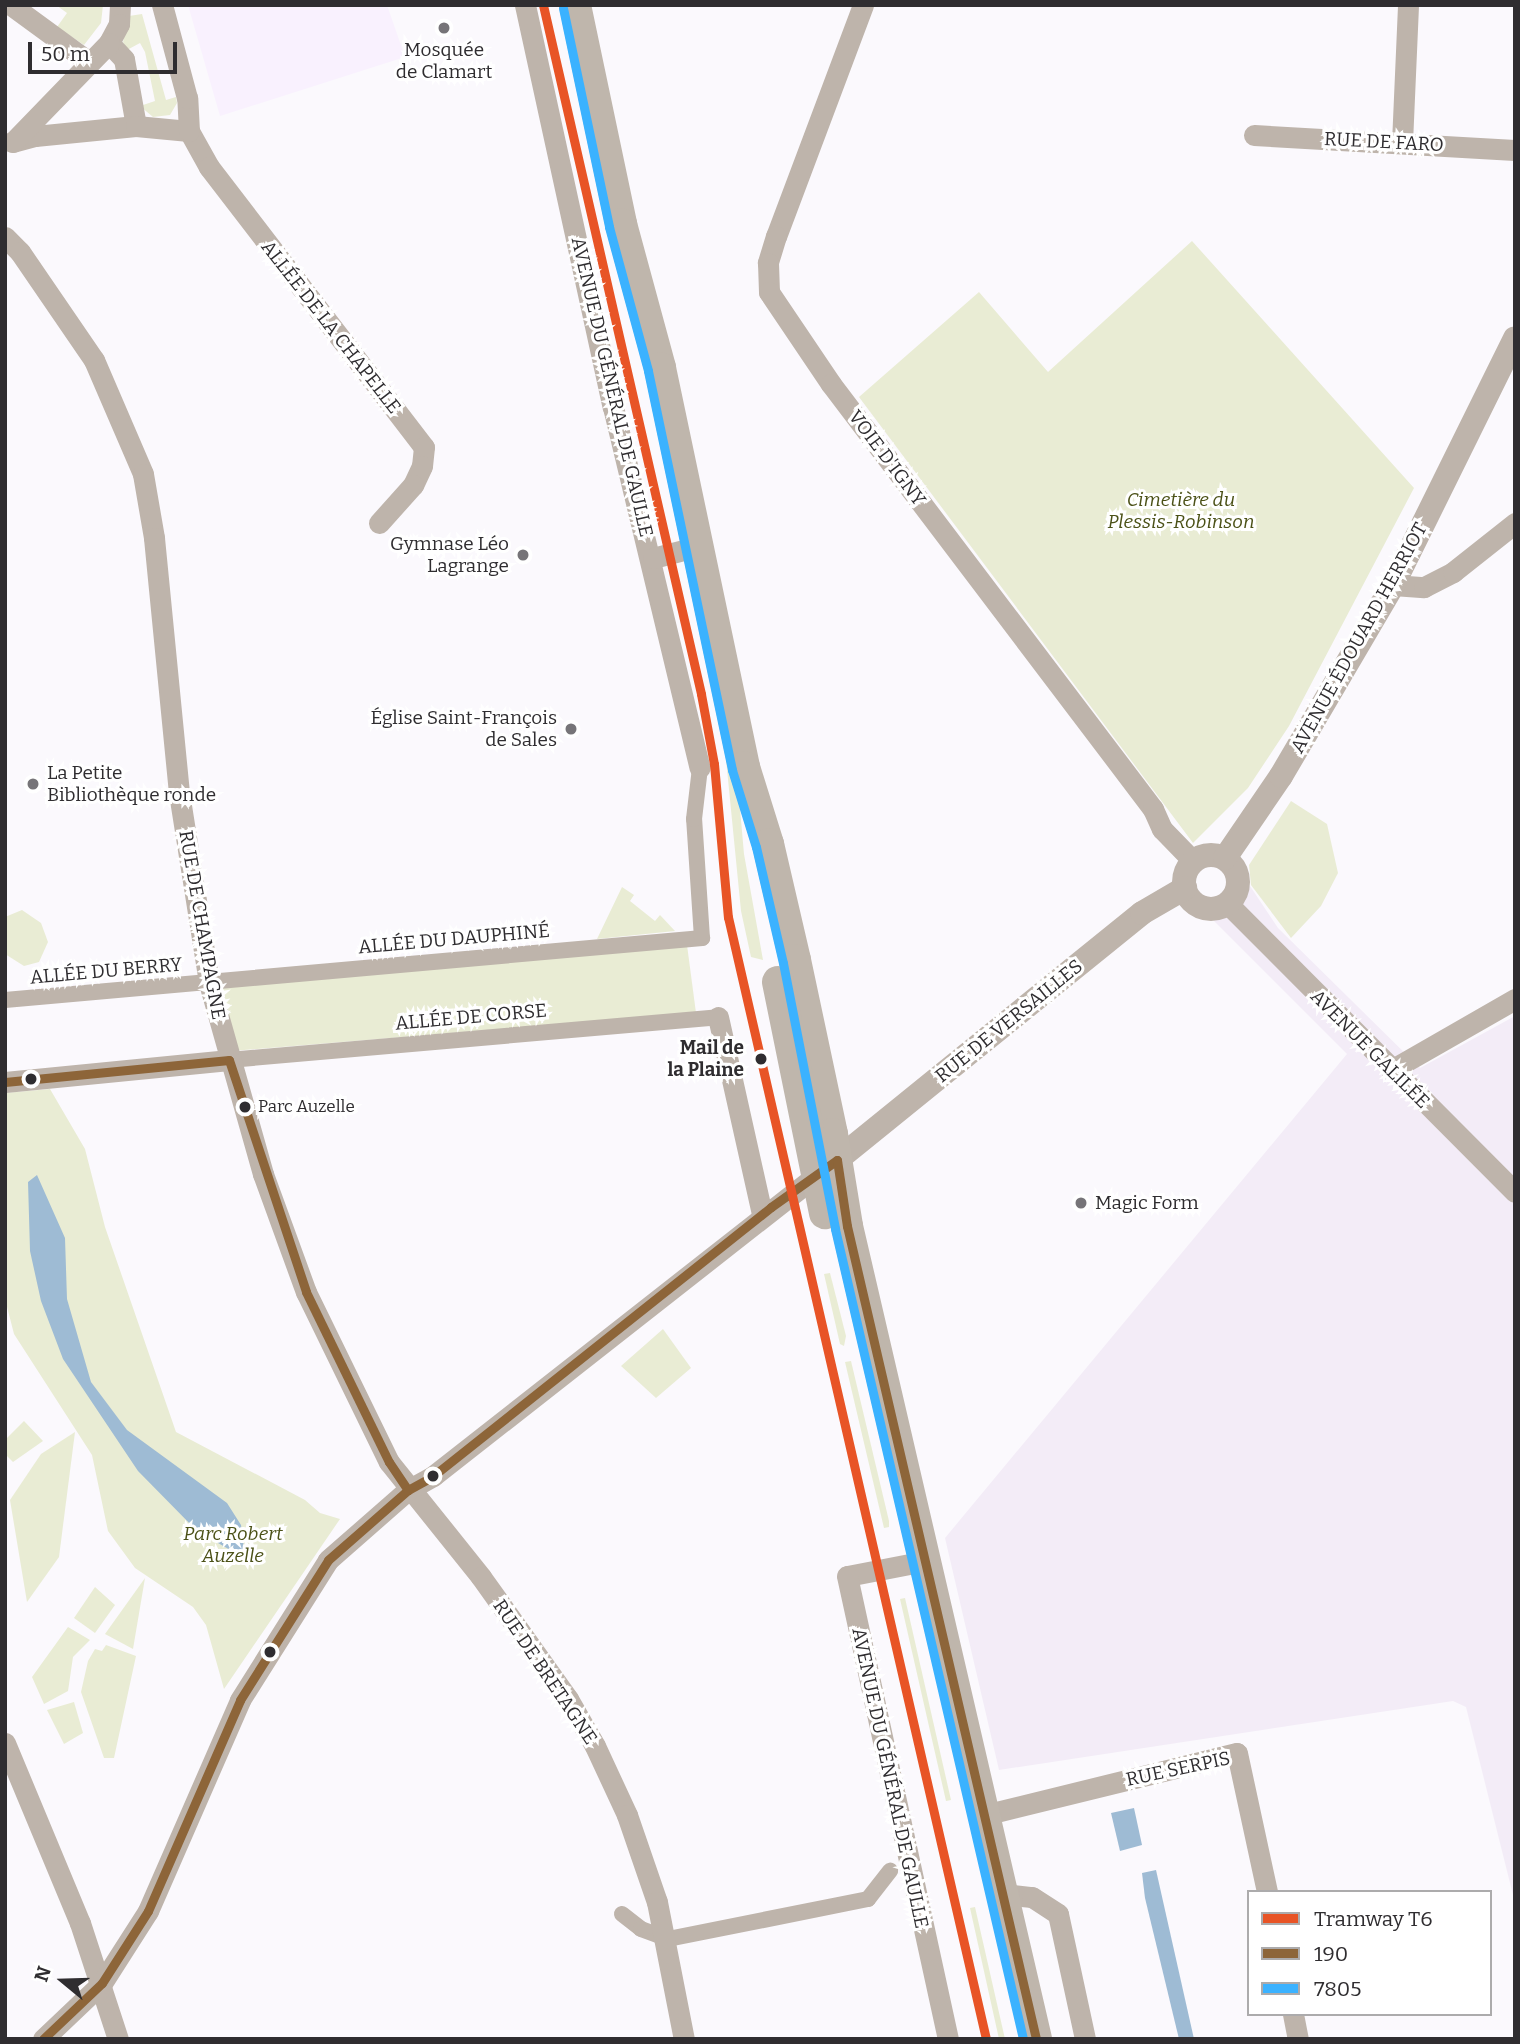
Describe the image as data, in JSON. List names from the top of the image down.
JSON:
{
  "streets": {
    "street": [
      "RUE DE FARO",
      "ALLÉE DE LA CHAPELLE",
      "AVENUE DU GÉNÉRAL DE GAULLE",
      "VOIE D'IGNY",
      "AVENUE ÉDOUARD HERRIOT",
      "RUE DE CHAMPAGNE",
      "ALLÉE DU DAUPHINÉ",
      "ALLÉE DU BERRY",
      "ALLÉE DE CORSE",
      "RUE DE VERSAILLES",
      "AVENUE GALILÉE",
      "RUE DE BRETAGNE",
      "RUE SERPIS"
    ]
  },
  "crossings": [
    ["AVENUE DU GÉNÉRAL DE GAULLE", "ALLÉE DU DAUPHINÉ"],
    ["VOIE D'IGNY", "AVENUE ÉDOUARD HERRIOT"],
    ["VOIE D'IGNY", "RUE DE VERSAILLES"],
    ["VOIE D'IGNY", "AVENUE GALILÉE"],
    ["AVENUE ÉDOUARD HERRIOT", "RUE DE VERSAILLES"],
    ["AVENUE ÉDOUARD HERRIOT", "AVENUE GALILÉE"],
    ["RUE DE CHAMPAGNE", "ALLÉE DU DAUPHINÉ"],
    ["RUE DE CHAMPAGNE", "ALLÉE DU BERRY"],
    ["RUE DE CHAMPAGNE", "ALLÉE DE CORSE"],
    ["RUE DE CHAMPAGNE", "RUE DE BRETAGNE"],
    ["ALLÉE DU DAUPHINÉ", "ALLÉE DU BERRY"],
    ["RUE DE VERSAILLES", "AVENUE GALILÉE"]
  ],
  "parks": ["Cimetière du Plessis-Robinson", "Parc Robert Auzelle"],
  "places": [
    "Mosquée de Clamart",
    "Gymnase Léo Lagrange",
    "Église Saint-François de Sales",
    "La Petite Bibliothèque ronde",
    "Mail de la Plaine",
    "Parc Auzelle",
    "Magic Form"
  ],
  "lines": ["tram line T6", "transit line 7805", "transit line 190"],
  "legend": ["Tramway T6", "190", "7805"],
  "scale_bar": "50 m",
  "north": "left"
}
